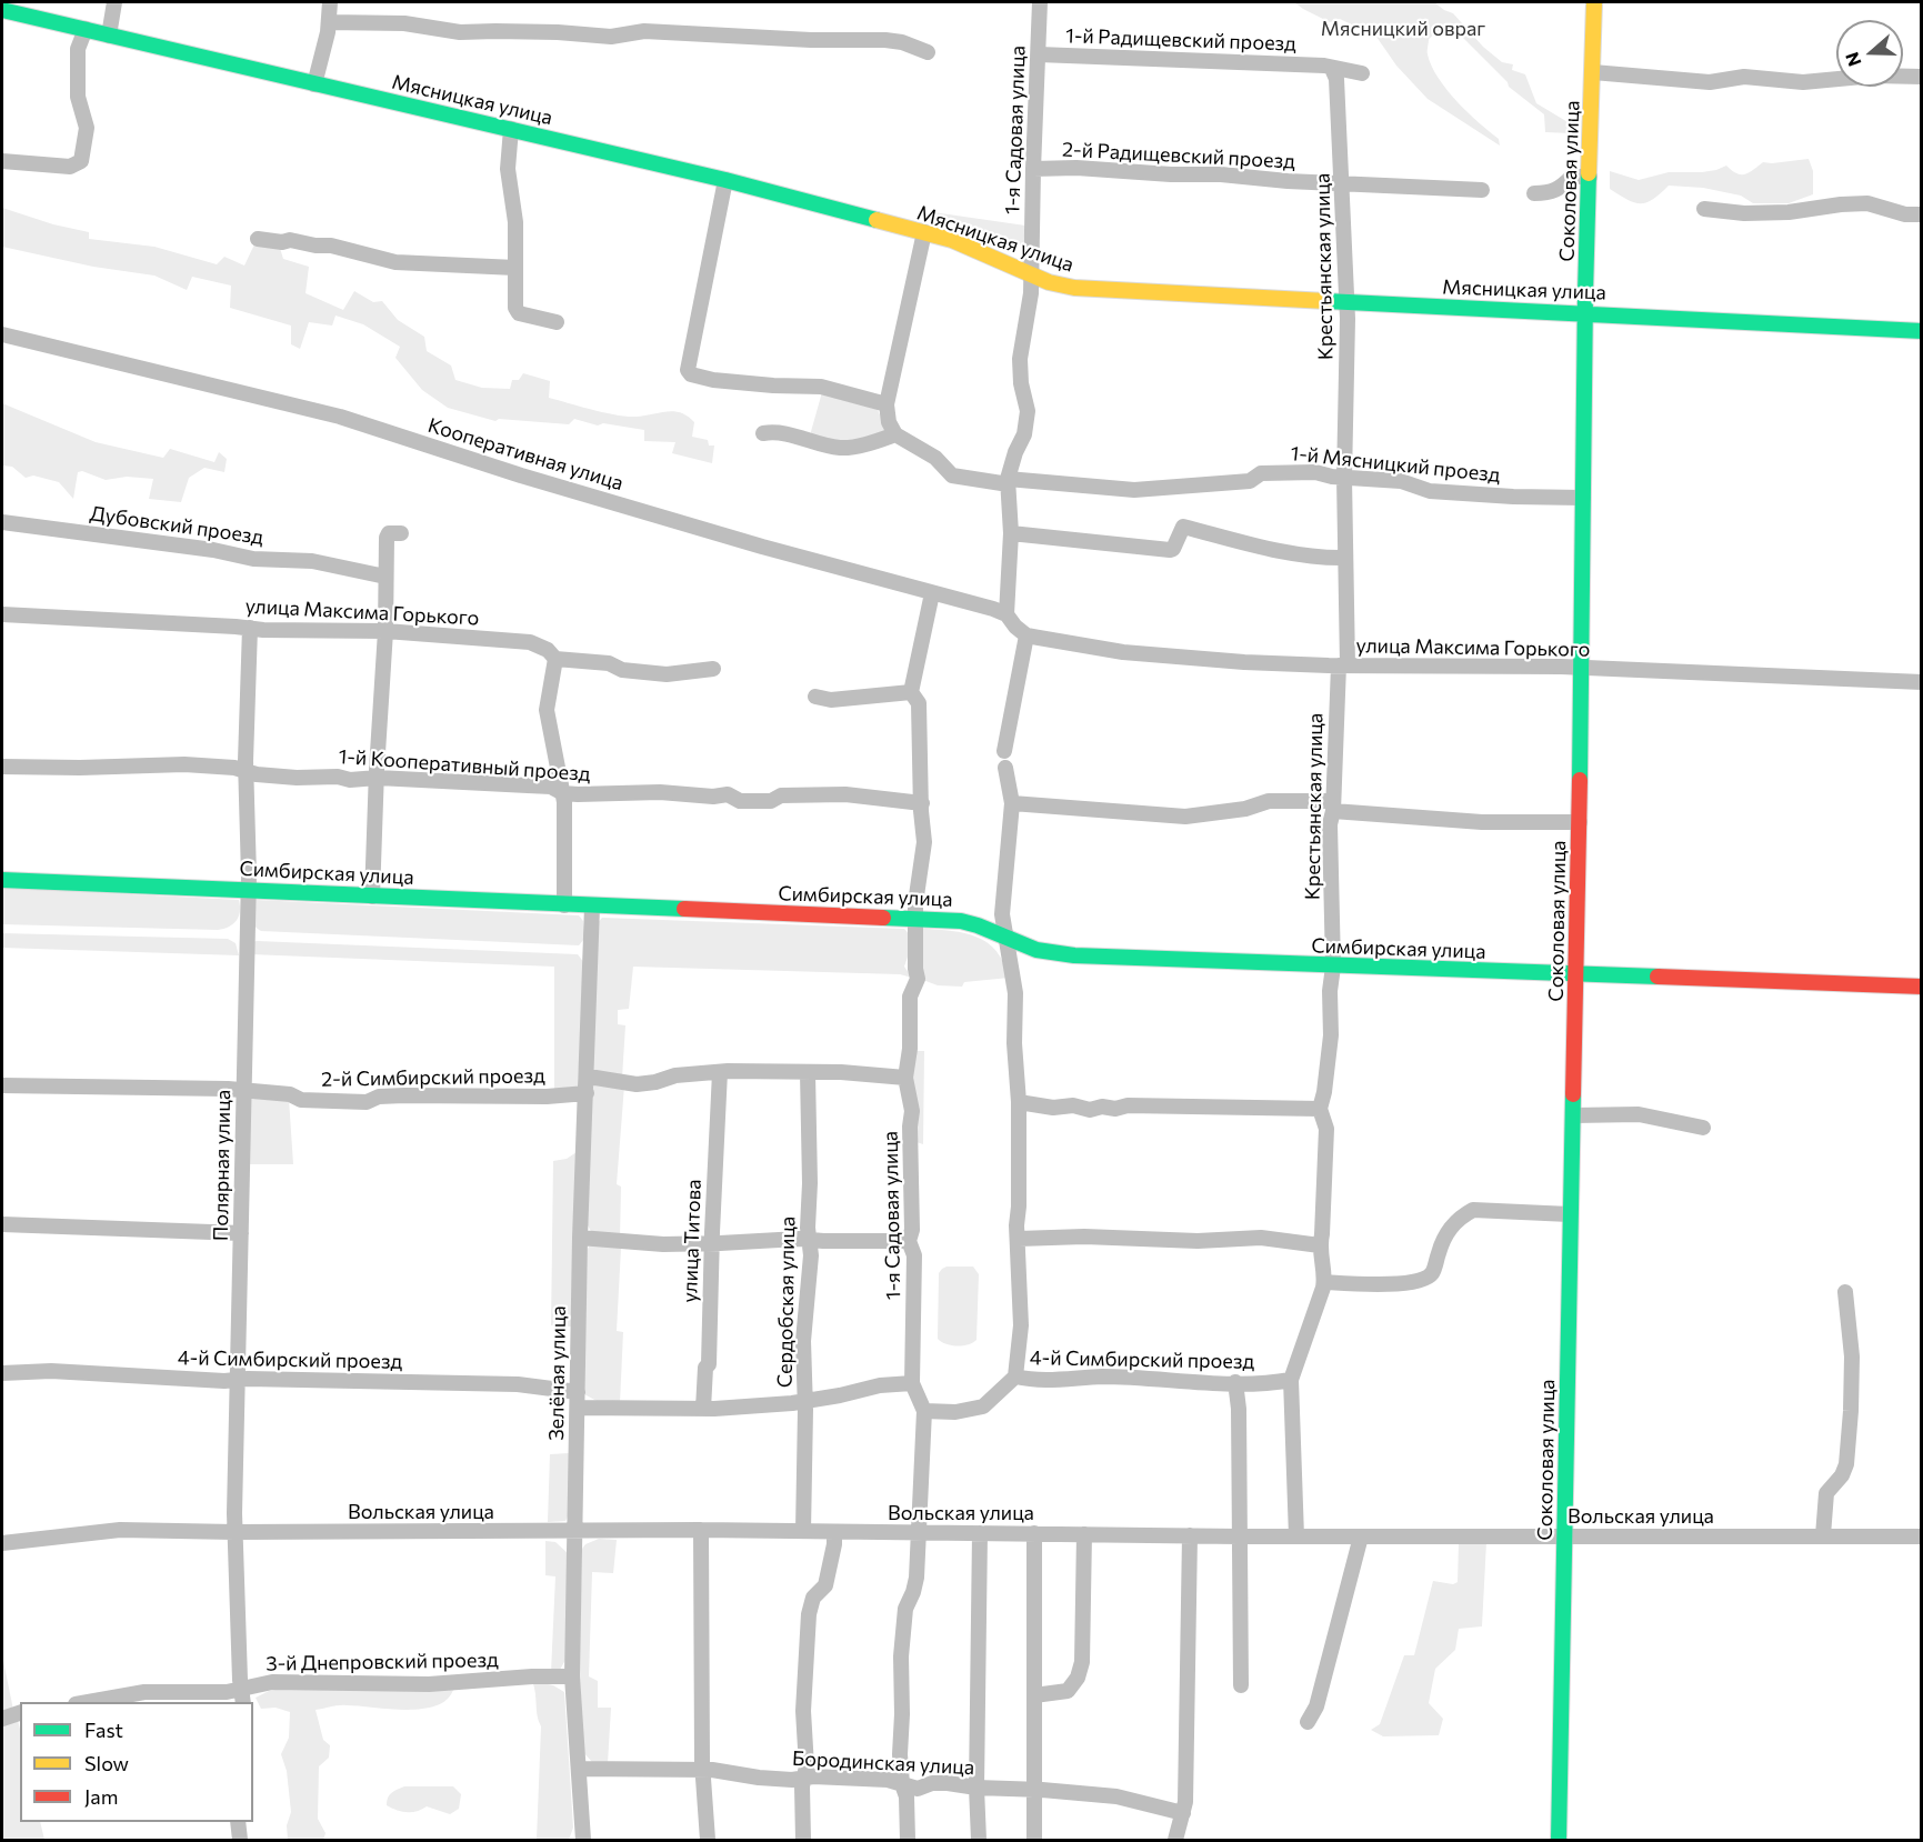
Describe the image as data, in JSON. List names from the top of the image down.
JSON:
{
  "streets": {
    "main road": ["Мясницкая улица", "Соколовая улица", "Симбирская улица"],
    "street": [
      "1-й Радищевский проезд",
      "1-я Садовая улица",
      "2-й Радищевский проезд",
      "Крестьянская улица",
      "Кооперативная улица",
      "1-й Мясницкий проезд",
      "Дубовский проезд",
      "улица Максима Горького",
      "1-й Кооперативный проезд",
      "2-й Симбирский проезд",
      "Полярная улица",
      "улица Титова",
      "Сердобская улица",
      "4-й Симбирский проезд",
      "Зелёная улица",
      "Вольская улица",
      "3-й Днепровский проезд",
      "Бородинская улица"
    ]
  },
  "crossings": [
    ["1-й Радищевский проезд", "1-я Садовая улица"],
    ["1-й Радищевский проезд", "Крестьянская улица"],
    ["Мясницкая улица", "1-я Садовая улица"],
    ["Мясницкая улица", "Соколовая улица"],
    ["Мясницкая улица", "Крестьянская улица"],
    ["1-я Садовая улица", "2-й Радищевский проезд"],
    ["1-я Садовая улица", "Кооперативная улица"],
    ["1-я Садовая улица", "1-й Мясницкий проезд"],
    ["1-я Садовая улица", "1-й Кооперативный проезд"],
    ["1-я Садовая улица", "Симбирская улица"],
    ["1-я Садовая улица", "2-й Симбирский проезд"],
    ["1-я Садовая улица", "4-й Симбирский проезд"],
    ["1-я Садовая улица", "Вольская улица"],
    ["1-я Садовая улица", "Бородинская улица"],
    ["2-й Радищевский проезд", "Крестьянская улица"],
    ["Соколовая улица", "1-й Мясницкий проезд"],
    ["Соколовая улица", "улица Максима Горького"],
    ["Соколовая улица", "Симбирская улица"],
    ["Соколовая улица", "Вольская улица"],
    ["Крестьянская улица", "1-й Мясницкий проезд"],
    ["Крестьянская улица", "улица Максима Горького"],
    ["Крестьянская улица", "Симбирская улица"],
    ["Крестьянская улица", "4-й Симбирский проезд"],
    ["Кооперативная улица", "улица Максима Горького"],
    ["улица Максима Горького", "Полярная улица"],
    ["1-й Кооперативный проезд", "Полярная улица"],
    ["Симбирская улица", "Полярная улица"],
    ["Симбирская улица", "Зелёная улица"],
    ["2-й Симбирский проезд", "Полярная улица"],
    ["2-й Симбирский проезд", "улица Титова"],
    ["2-й Симбирский проезд", "Сердобская улица"],
    ["2-й Симбирский проезд", "Зелёная улица"],
    ["Полярная улица", "4-й Симбирский проезд"],
    ["Полярная улица", "Вольская улица"],
    ["Полярная улица", "3-й Днепровский проезд"],
    ["улица Титова", "4-й Симбирский проезд"],
    ["Сердобская улица", "4-й Симбирский проезд"],
    ["Сердобская улица", "Вольская улица"],
    ["4-й Симбирский проезд", "Зелёная улица"],
    ["Зелёная улица", "Вольская улица"],
    ["Зелёная улица", "3-й Днепровский проезд"],
    ["Зелёная улица", "Бородинская улица"]
  ],
  "parks": ["Мясницкий овраг"],
  "legend": ["Fast", "Slow", "Jam"],
  "north": "left"
}
